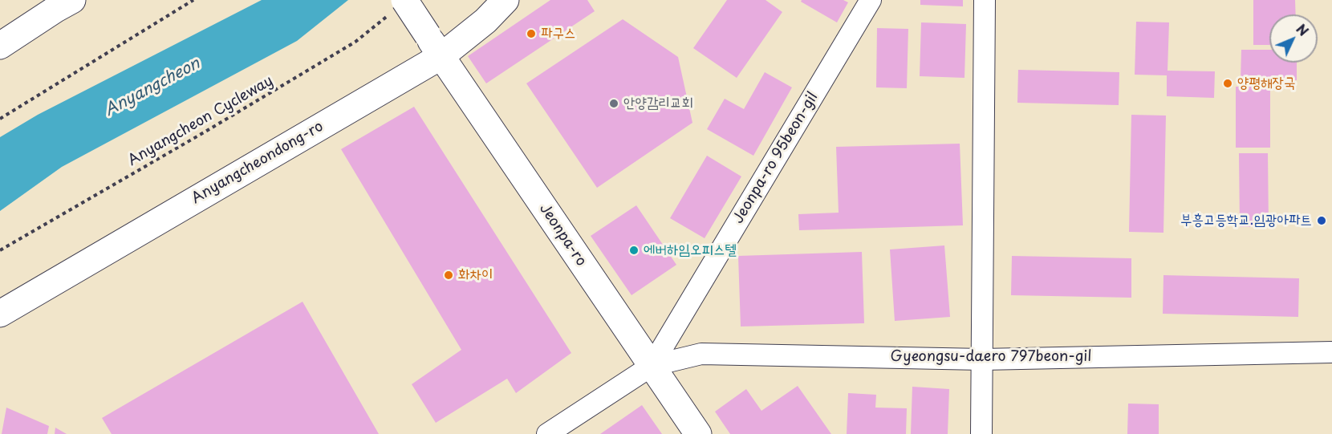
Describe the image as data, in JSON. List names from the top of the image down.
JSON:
{
  "streets": {
    "street": [
      "Jeonpa-ro 95beon-gil",
      "Anyangcheondong-ro",
      "Jeonpa-ro",
      "Gyeongsu-daero 797beon-gil"
    ],
    "path": ["Anyangcheon Cycleway"]
  },
  "crossings": [
    ["Anyangcheon Cycleway", "Jeonpa-ro"],
    ["Jeonpa-ro 95beon-gil", "Jeonpa-ro"],
    ["Jeonpa-ro 95beon-gil", "Gyeongsu-daero 797beon-gil"],
    ["Anyangcheondong-ro", "Jeonpa-ro"],
    ["Jeonpa-ro", "Gyeongsu-daero 797beon-gil"]
  ],
  "water": ["Anyangcheon"],
  "places": [
    "파구스",
    "양평해장국",
    "안양감리교회",
    "부흥고등학교.임광아파트",
    "에버하임오피스텔",
    "화차이"
  ],
  "north": "top right"
}
